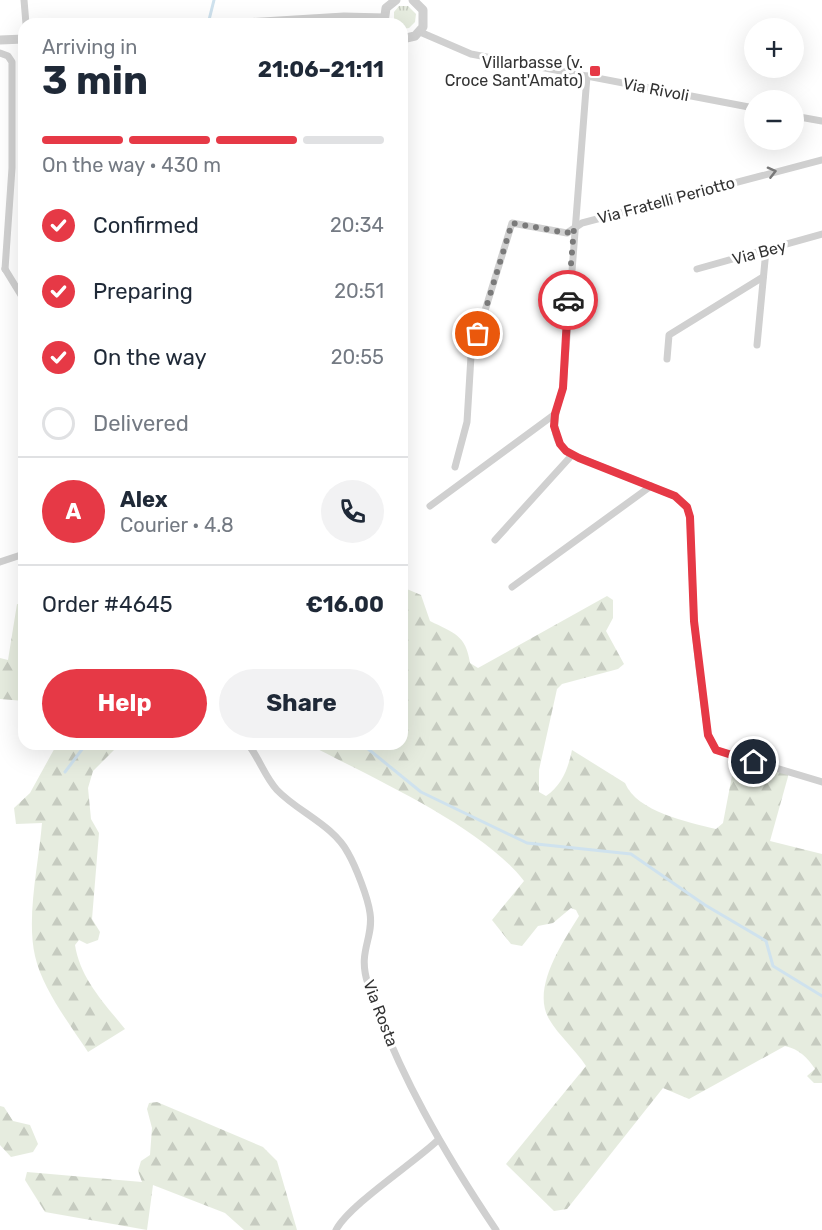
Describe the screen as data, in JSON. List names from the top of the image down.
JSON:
{
  "streets": {
    "street": [
      "Via Rivoli",
      "Via Fratelli Periotto",
      "Via Bey",
      "Via Rosta"
    ]
  },
  "one_way": ["Via Fratelli Periotto"],
  "places": {
    "transit": ["Villarbasse (v. Croce Sant'Amato)"]
  },
  "page": {
    "map_buttons": ["+", "−"],
    "heading": ["3 min", "Arriving in", "21:06–21:11"],
    "panel": [
      "Alex",
      "Courier · 4.8",
      "Order #4645",
      "€16.00"
    ],
    "bar": "On the way · 430 m",
    "list": [
      ["Confirmed", "20:34"],
      ["Preparing", "20:51"],
      ["On the way", "20:55"],
      "Delivered"
    ],
    "round": "A",
    "buttons": ["Help", "Share"]
  }
}
